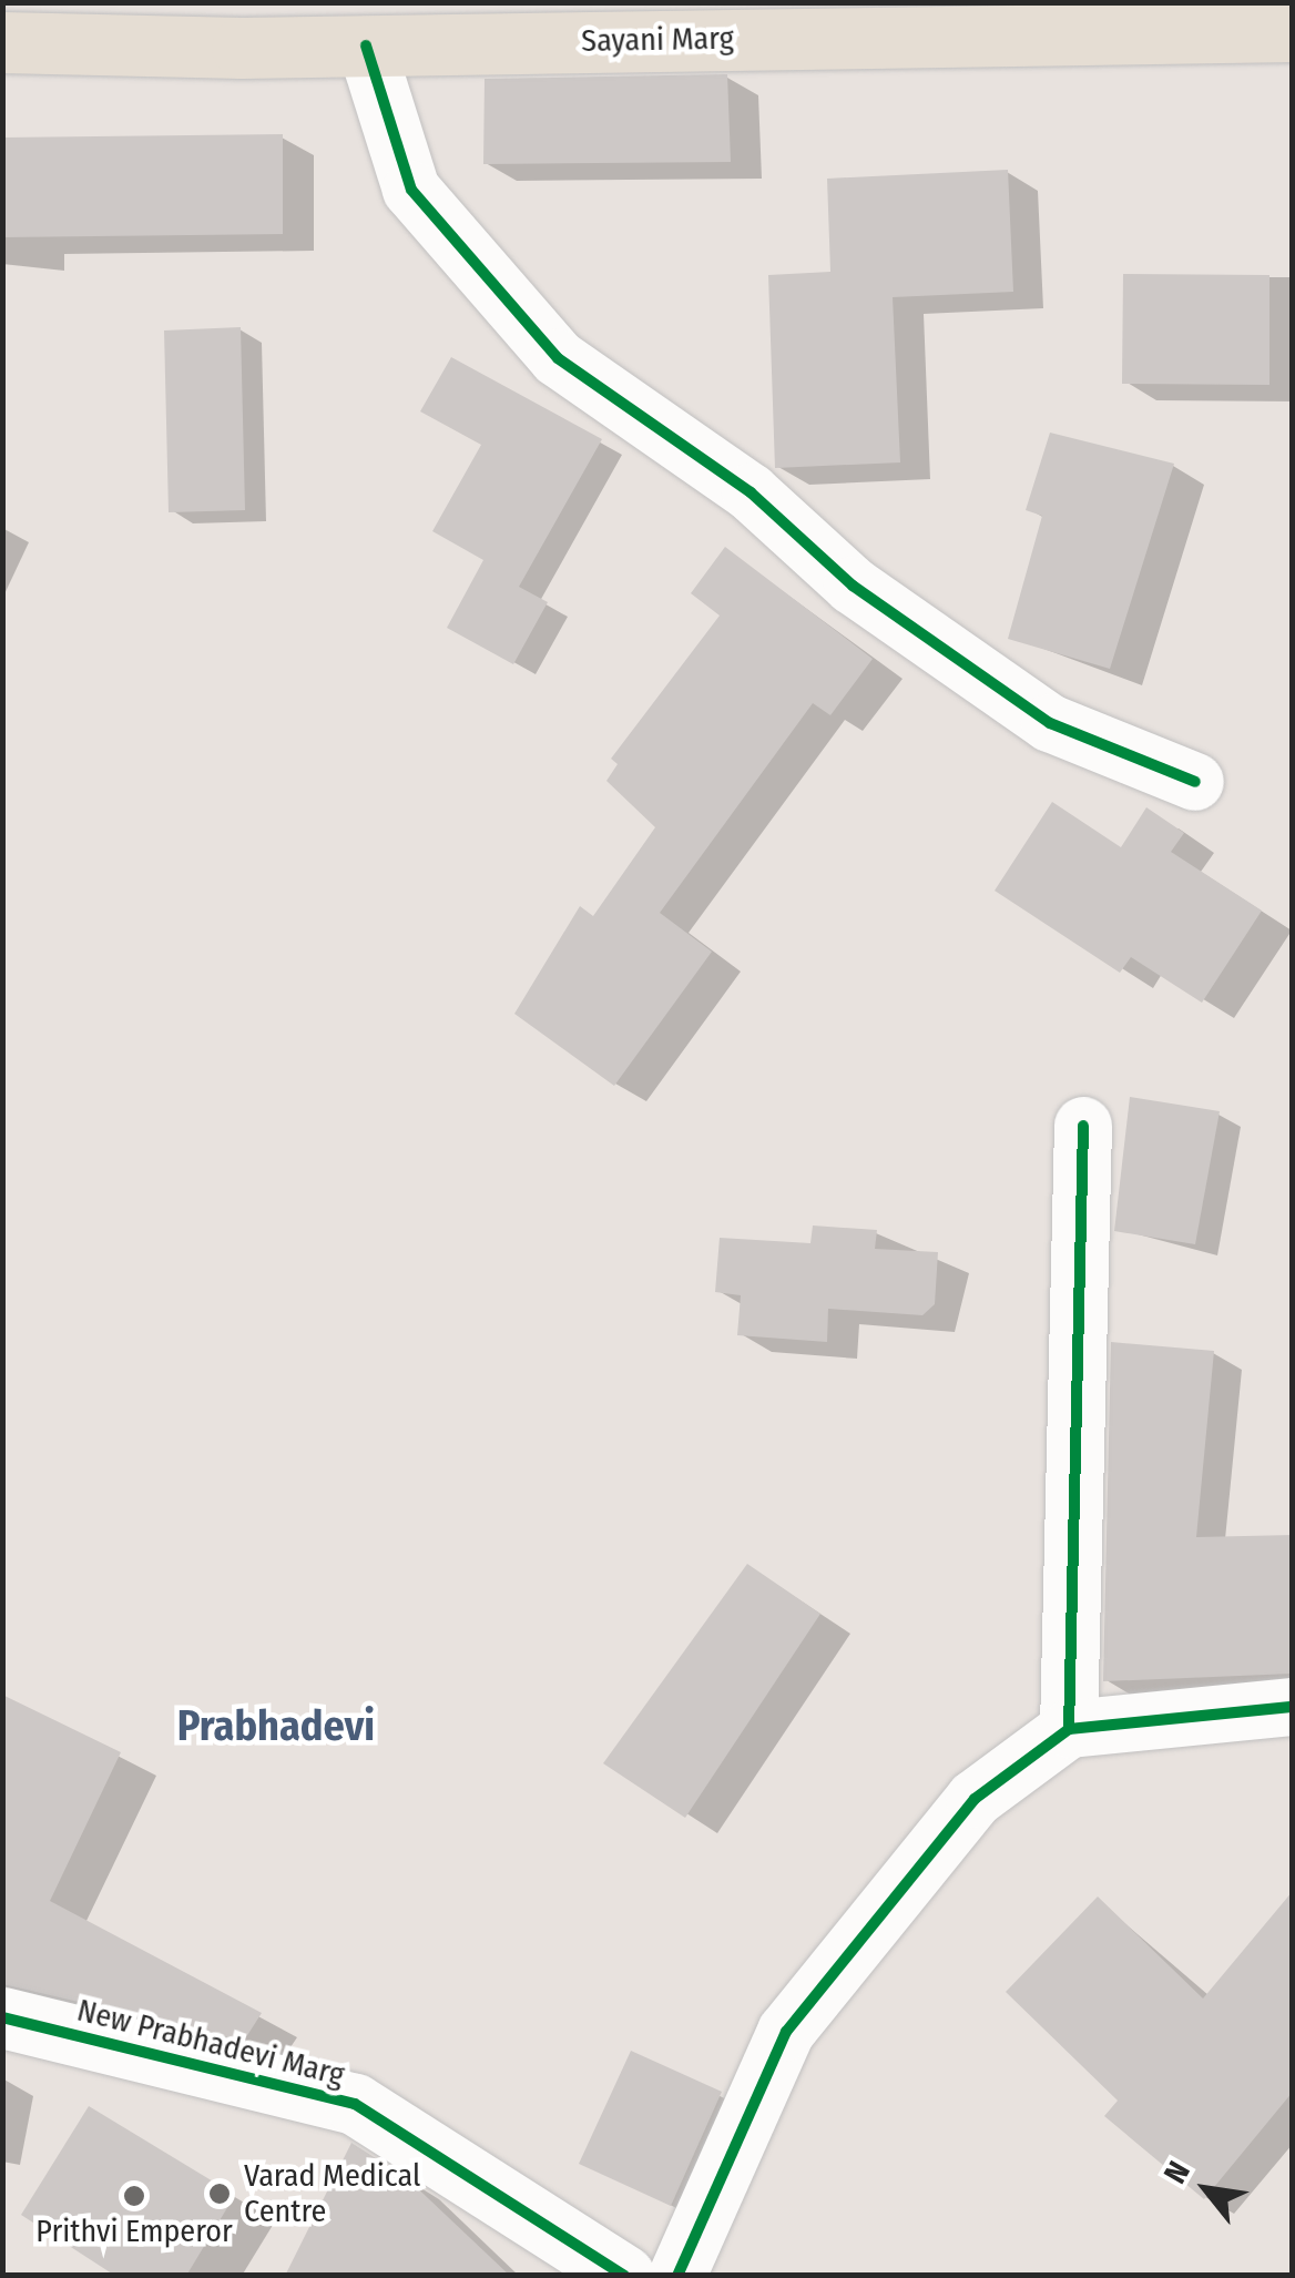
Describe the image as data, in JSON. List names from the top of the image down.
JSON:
{
  "streets": {
    "main road": ["Sayani Marg"],
    "street": ["New Prabhadevi Marg"]
  },
  "districts": ["Prabhadevi"],
  "places": ["Varad Medical Centre", "Prithvi Emperor"],
  "north": "top left"
}
